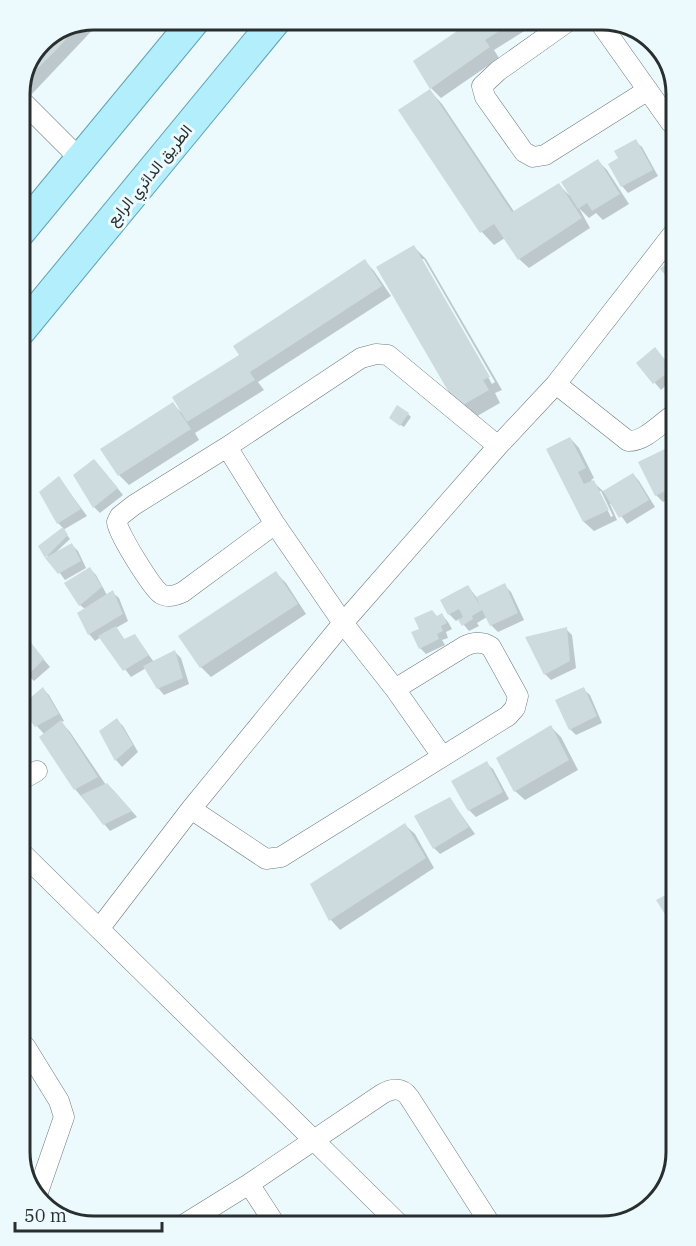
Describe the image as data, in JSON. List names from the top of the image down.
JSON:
{
  "streets": {
    "main road": ["الطريق الدائري الرابع"]
  },
  "scale_bar": "50 m"
}
